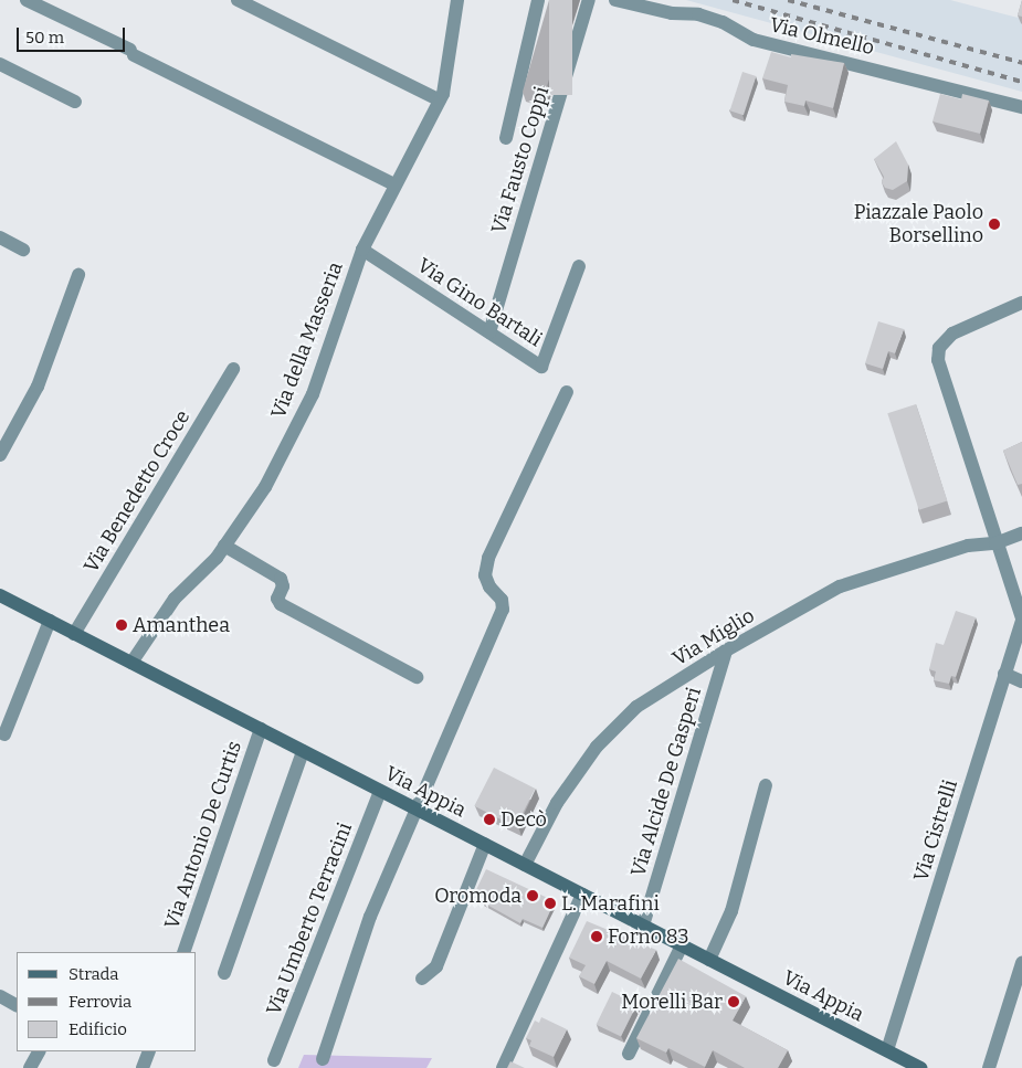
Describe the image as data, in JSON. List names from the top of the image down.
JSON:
{
  "streets": {
    "main road": ["Via Appia"],
    "street": [
      "Via Olmello",
      "Via Fausto Coppi",
      "Via Gino Bartali",
      "Via della Masseria",
      "Via Benedetto Croce",
      "Via Miglio",
      "Via Alcide De Gasperi",
      "Via Cistrelli",
      "Via Antonio De Curtis",
      "Via Umberto Terracini"
    ]
  },
  "crossings": [
    ["Via Fausto Coppi", "Via Gino Bartali"],
    ["Via Gino Bartali", "Via della Masseria"],
    ["Via della Masseria", "Via Appia"],
    ["Via Benedetto Croce", "Via Appia"],
    ["Via Miglio", "Via Alcide De Gasperi"],
    ["Via Miglio", "Via Appia"],
    ["Via Alcide De Gasperi", "Via Appia"],
    ["Via Appia", "Via Cistrelli"],
    ["Via Appia", "Via Antonio De Curtis"],
    ["Via Appia", "Via Umberto Terracini"]
  ],
  "places": [
    "Piazzale Paolo Borsellino",
    "Amanthea",
    "Decò",
    "Oromoda",
    "L. Marafini",
    "Forno 83",
    "Morelli Bar"
  ],
  "legend": ["Strada", "Ferrovia", "Edificio"],
  "scale_bar": "50 m"
}
